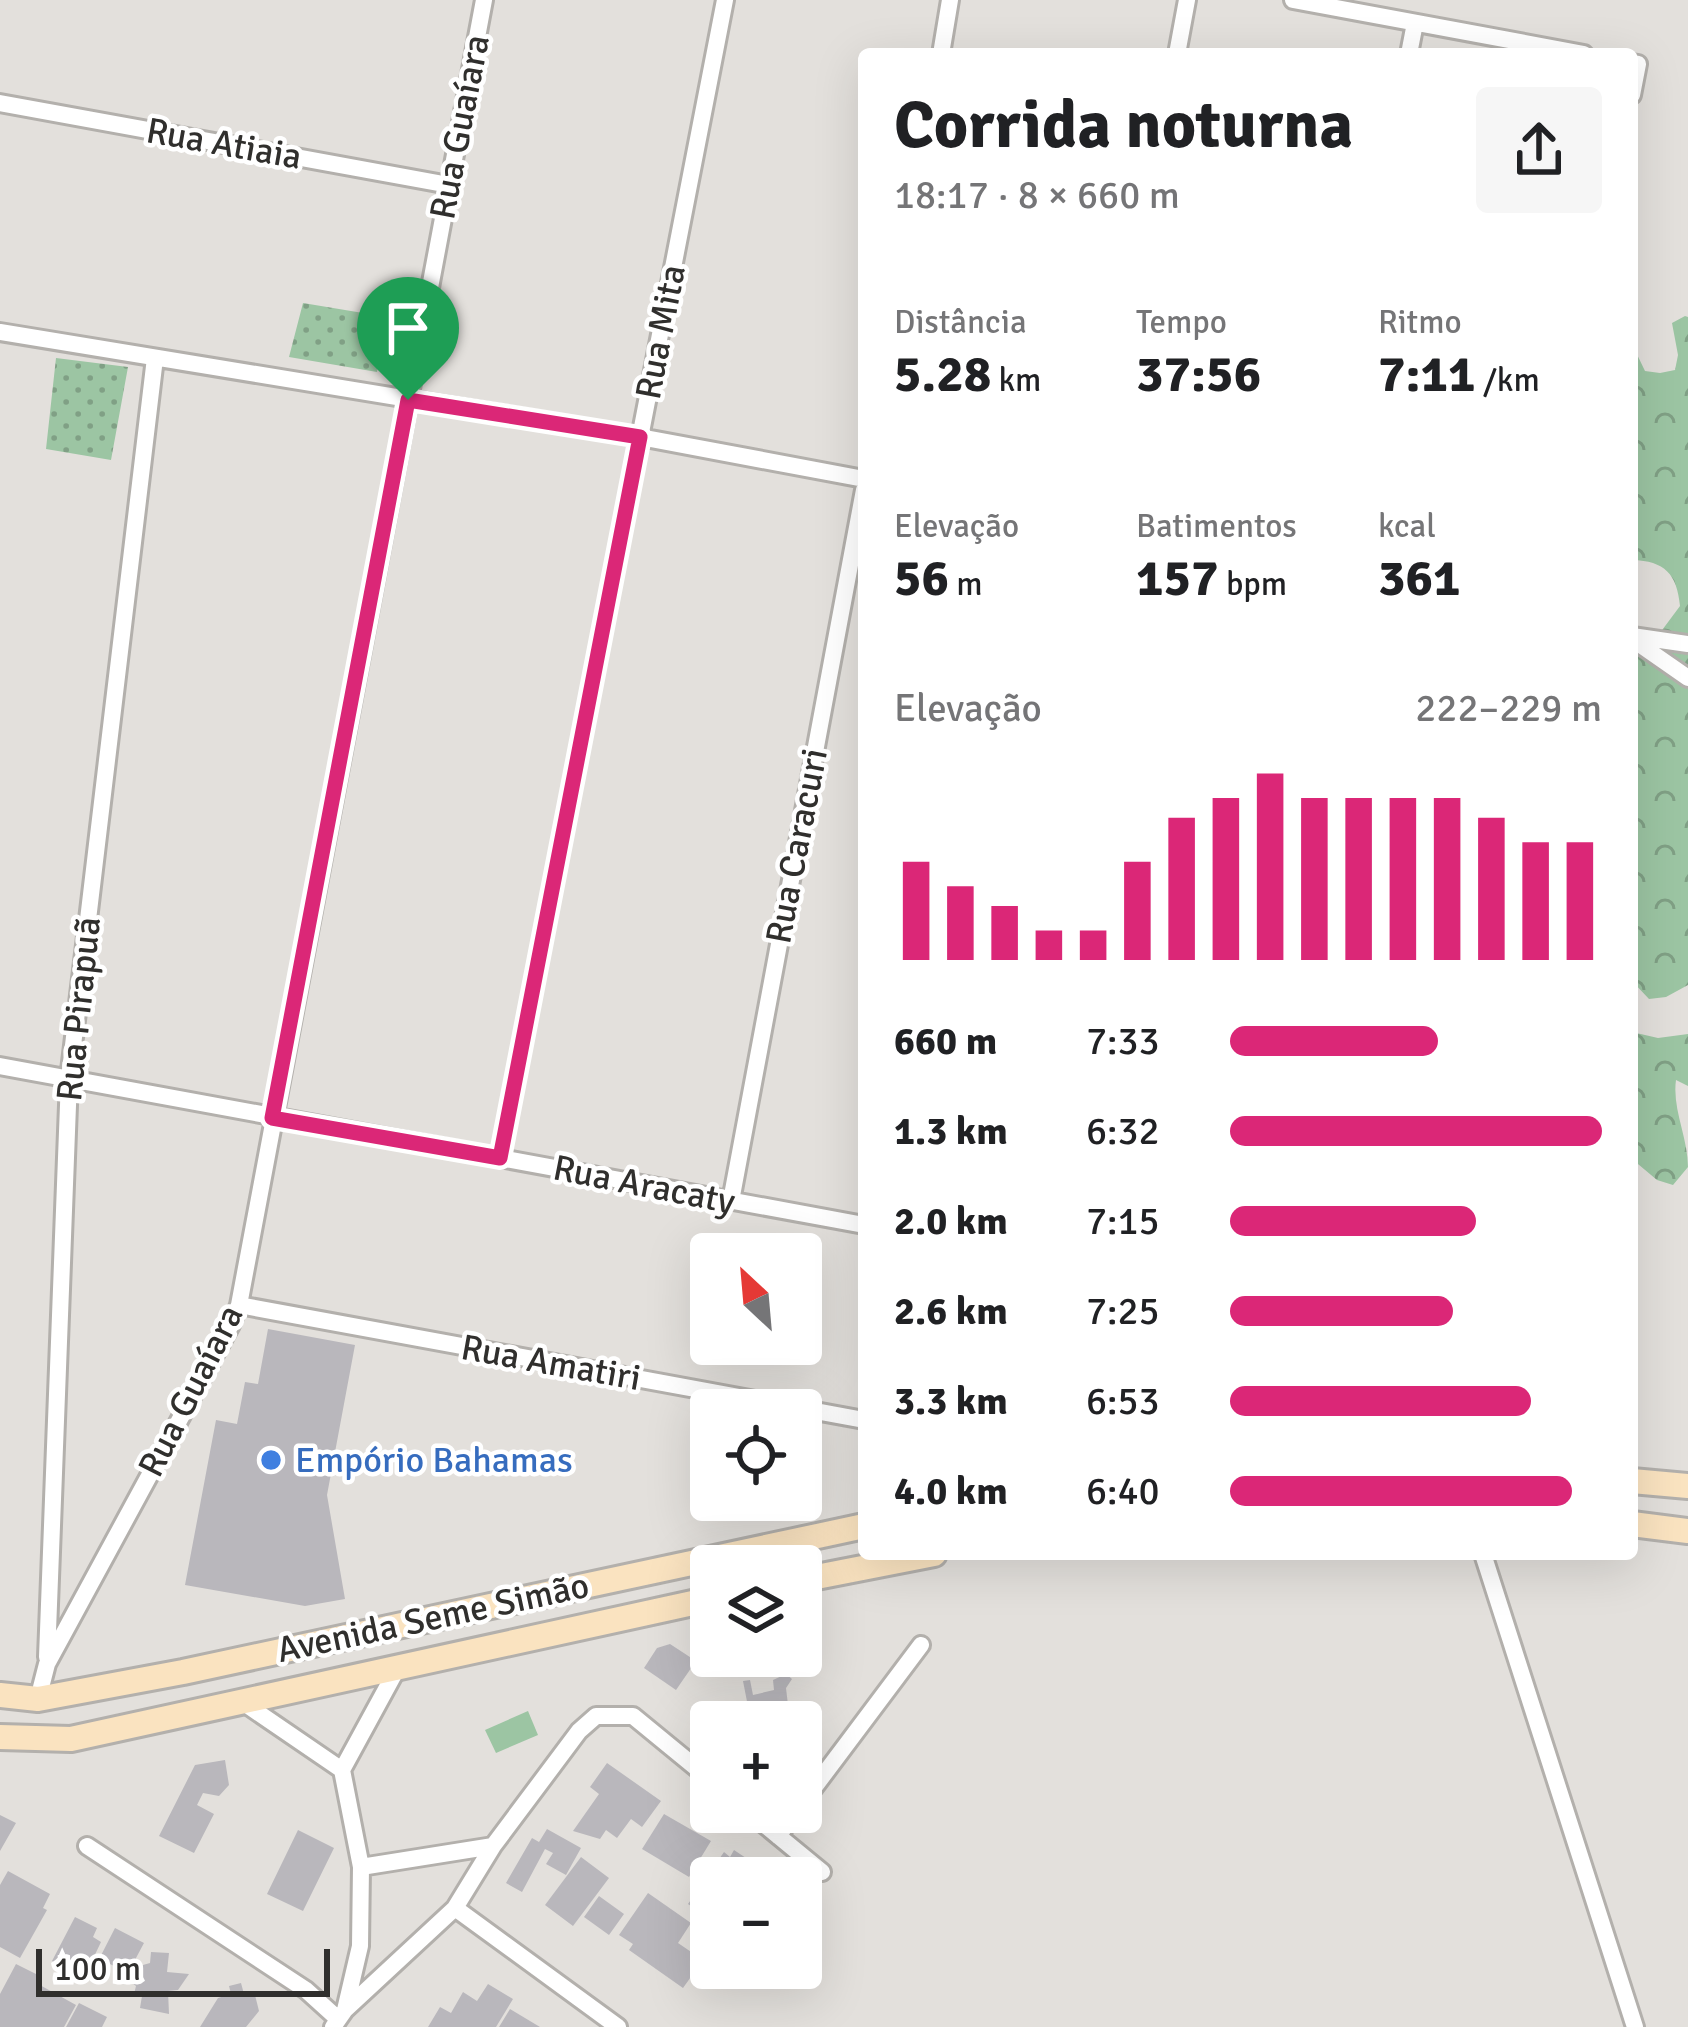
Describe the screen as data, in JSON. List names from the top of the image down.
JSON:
{
  "streets": {
    "main road": ["Avenida Seme Simão"],
    "street": [
      "Rua Guaíara",
      "Rua Atiaia",
      "Rua Mita",
      "Rua Caracuri",
      "Rua Pirapuã",
      "Rua Aracaty",
      "Rua Amatiri"
    ]
  },
  "crossings": [
    ["Rua Guaíara", "Rua Atiaia"],
    ["Rua Guaíara", "Rua Pirapuã"],
    ["Rua Guaíara", "Rua Aracaty"],
    ["Rua Guaíara", "Rua Amatiri"],
    ["Rua Guaíara", "Avenida Seme Simão"],
    ["Rua Mita", "Rua Aracaty"],
    ["Rua Caracuri", "Rua Aracaty"],
    ["Rua Pirapuã", "Rua Aracaty"]
  ],
  "places": ["Empório Bahamas"],
  "scale_bar": "100 m",
  "north": "top left",
  "page": {
    "heading": ["Corrida noturna", "18:17 · 8 × 660 m"],
    "stats": [
      ["Distância", "5.28 km"],
      ["Tempo", "37:56"],
      ["Ritmo", "7:11 /km"],
      ["Elevação", "56 m"],
      ["Batimentos", "157 bpm"],
      ["kcal", "361"]
    ],
    "chart": ["Elevação", "222–229 m"],
    "list": [
      {
        "name": "660 m",
        "note": "7:33"
      },
      {
        "name": "1.3 km",
        "note": "6:32"
      },
      {
        "name": "2.0 km",
        "note": "7:15"
      },
      {
        "name": "2.6 km",
        "note": "7:25"
      },
      {
        "name": "3.3 km",
        "note": "6:53"
      },
      {
        "name": "4.0 km",
        "note": "6:40"
      }
    ],
    "map_buttons": ["+", "−"],
    "scale": "100 m"
  }
}
